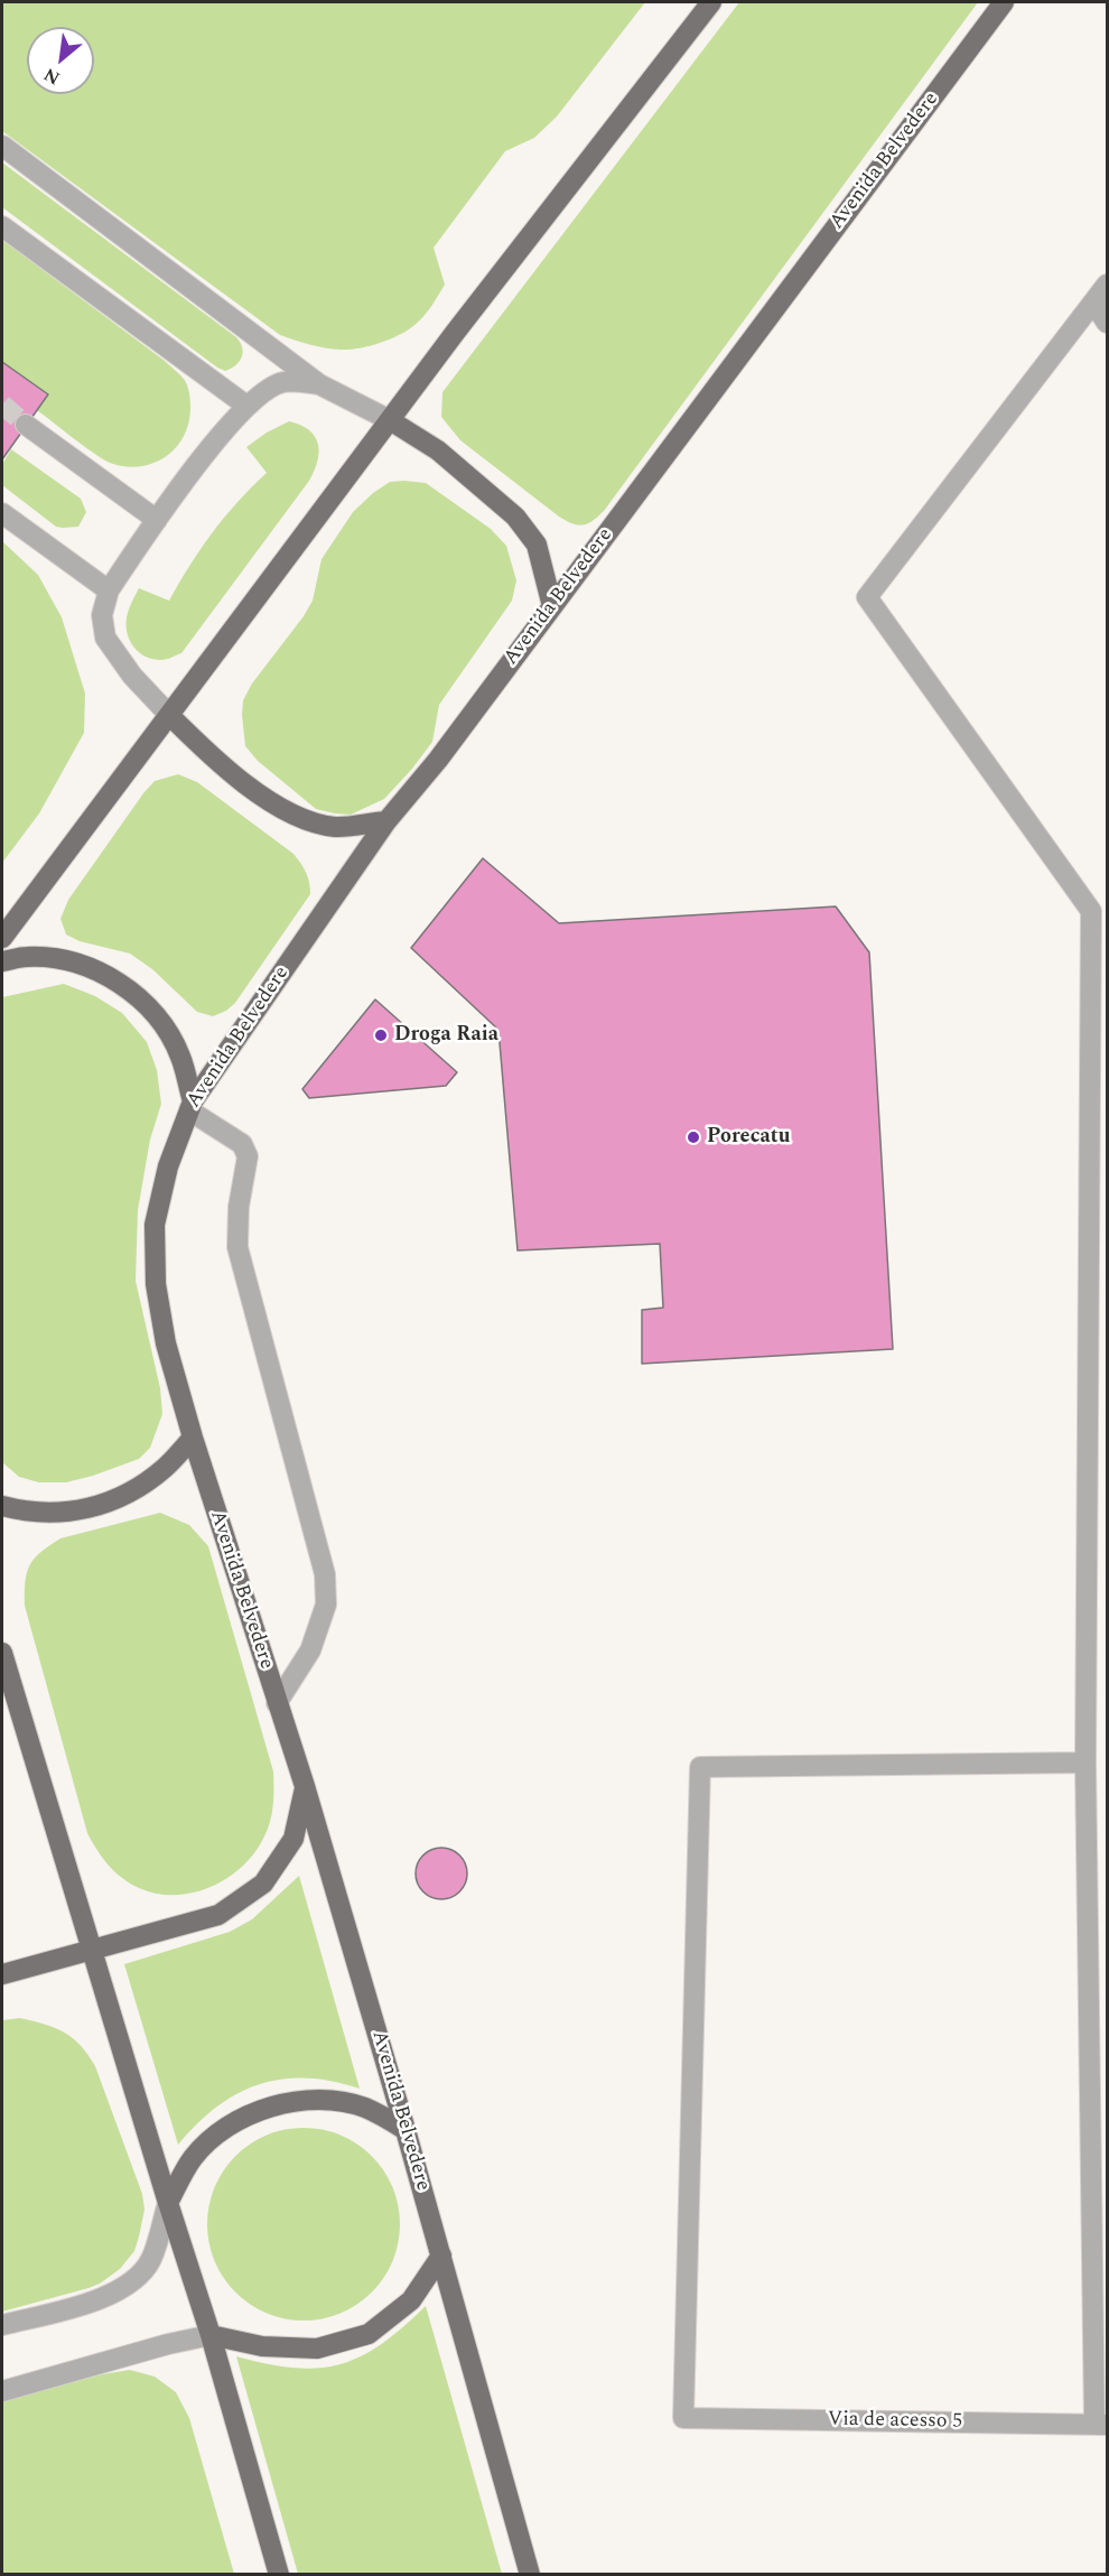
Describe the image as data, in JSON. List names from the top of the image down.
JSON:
{
  "streets": {
    "main road": ["Avenida Belvedere"],
    "street": ["Via de acesso 5"]
  },
  "places": ["Droga Raia", "Porecatu"],
  "north": "bottom left"
}
